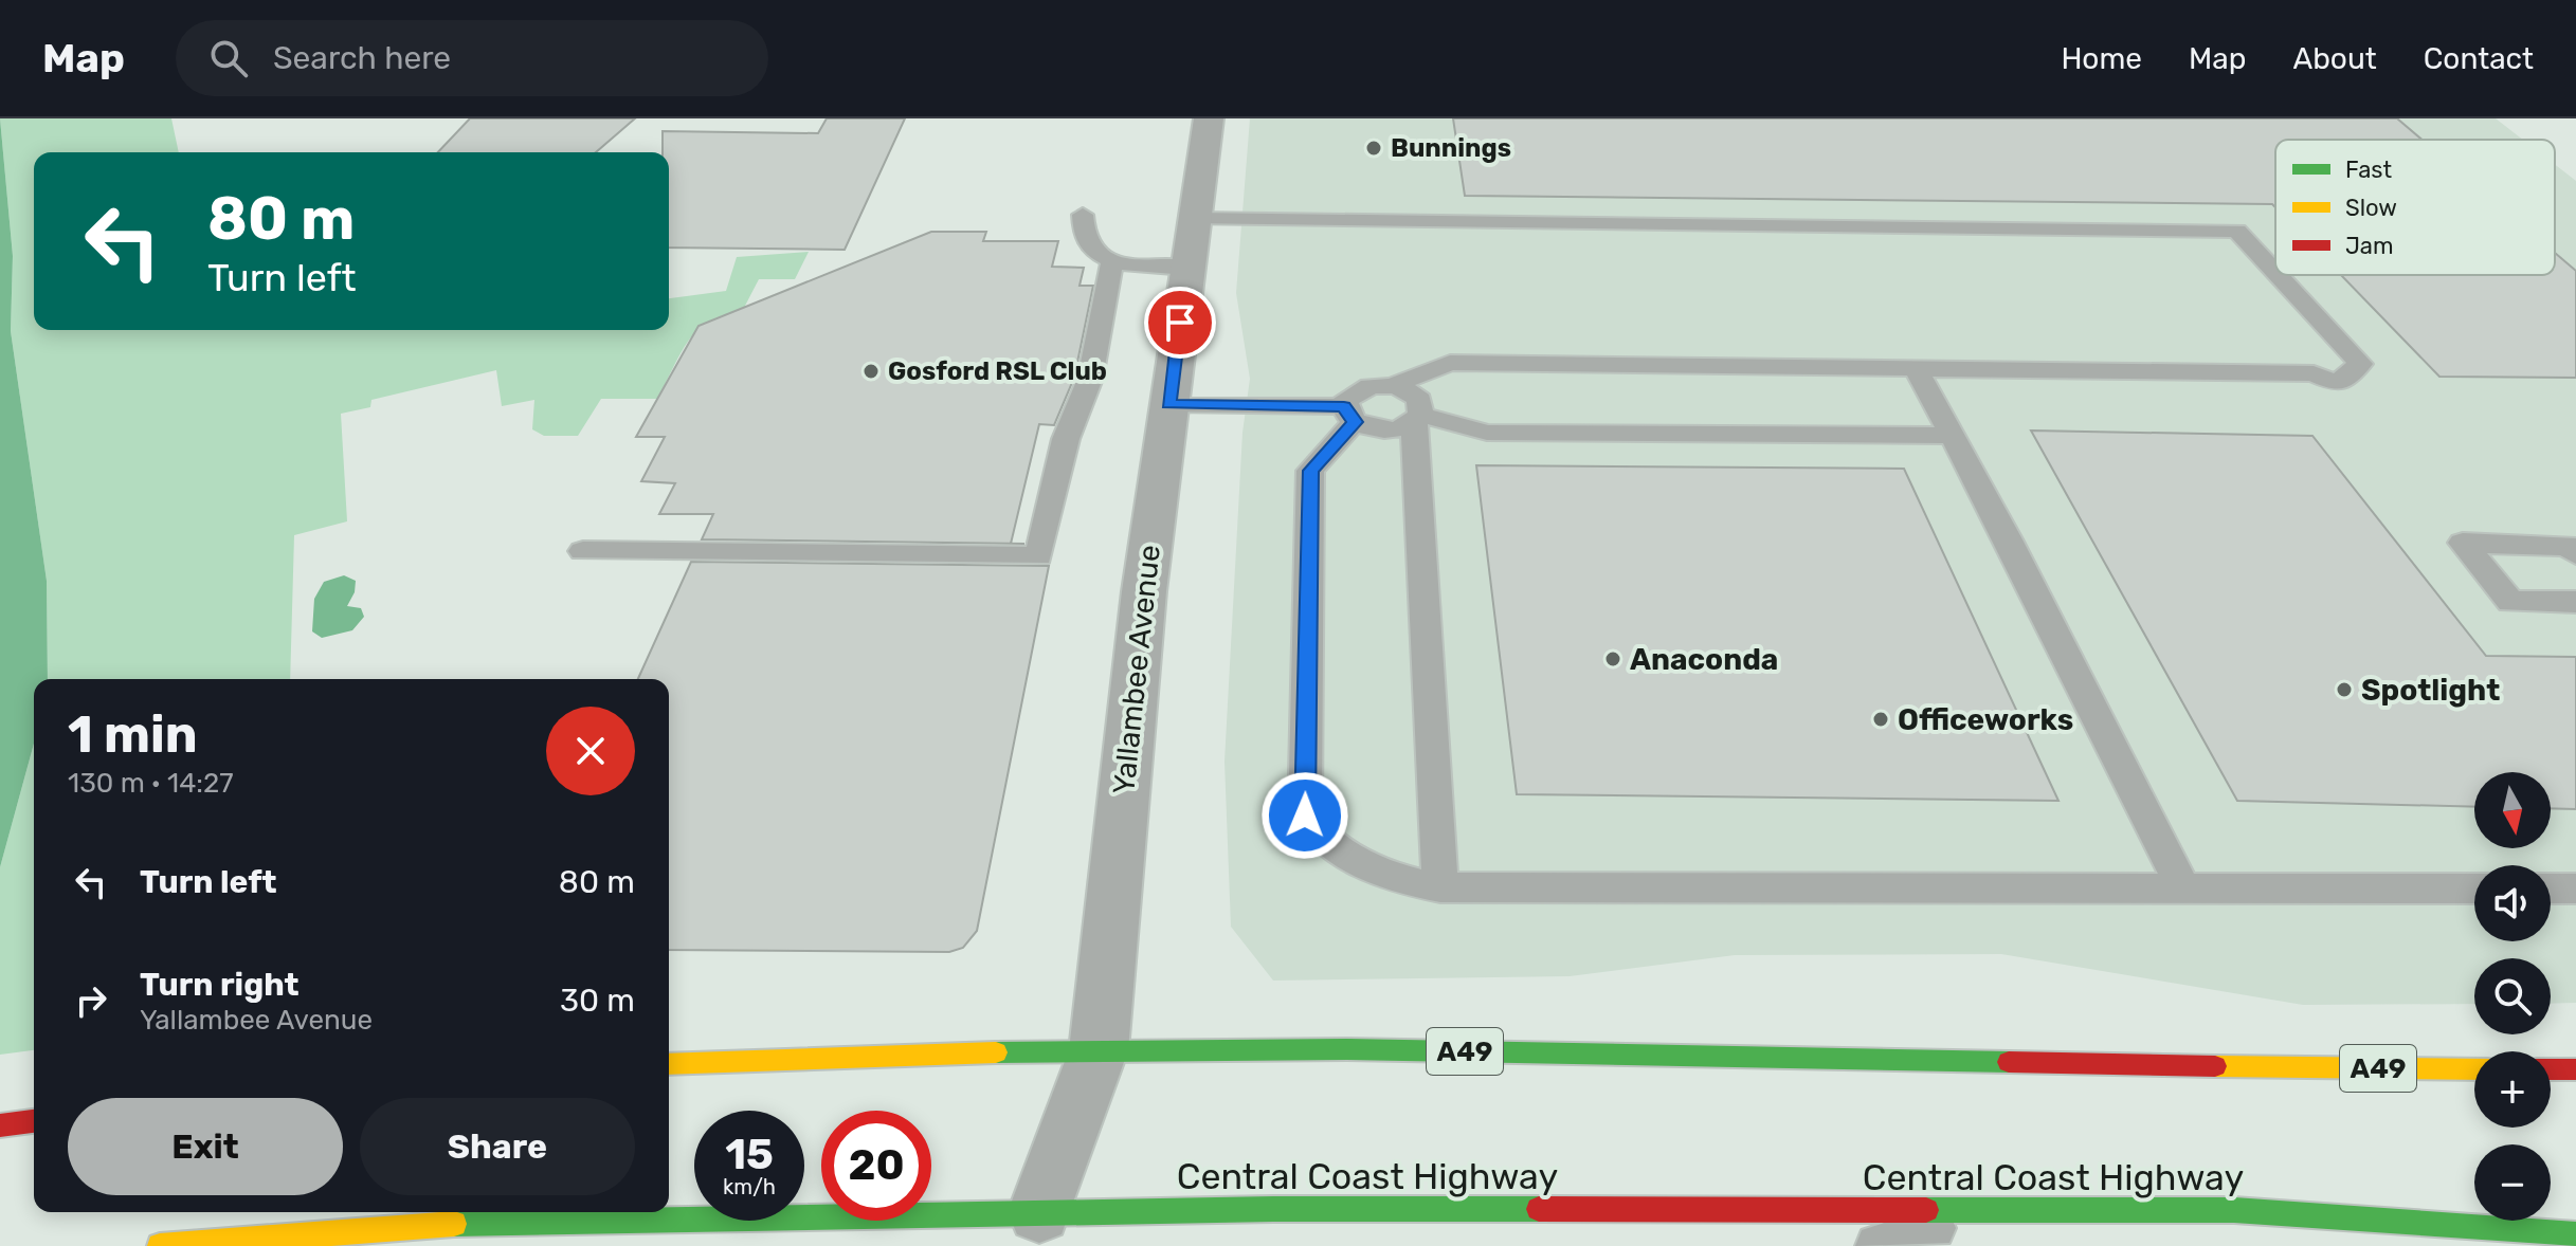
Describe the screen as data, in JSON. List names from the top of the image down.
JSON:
{
  "streets": {
    "highway": ["A49", "Central Coast Highway"],
    "street": ["Yallambee Avenue"]
  },
  "crossings": [
    ["Yallambee Avenue", "A49"],
    ["Yallambee Avenue", "Central Coast Highway"]
  ],
  "places": [
    "Bunnings",
    "Gosford RSL Club",
    "Anaconda",
    "Spotlight",
    "Officeworks"
  ],
  "legend": ["Fast", "Slow", "Jam"],
  "north": "bottom",
  "page": {
    "header": "Map",
    "search": "Search here",
    "nav": [
      "Home",
      "Map",
      "About",
      "Contact"
    ],
    "turn": ["80 m", "Turn left"],
    "heading": ["1 min", "130 m · 14:27"],
    "map_buttons": ["+", "−"],
    "list": [
      {
        "name": "Turn left",
        "value": "80 m"
      },
      {
        "name": "Turn right",
        "note": "Yallambee Avenue",
        "value": "30 m"
      }
    ],
    "buttons": ["Exit", "Share"],
    "speed": "15 km/h",
    "limit": "20"
  }
}
